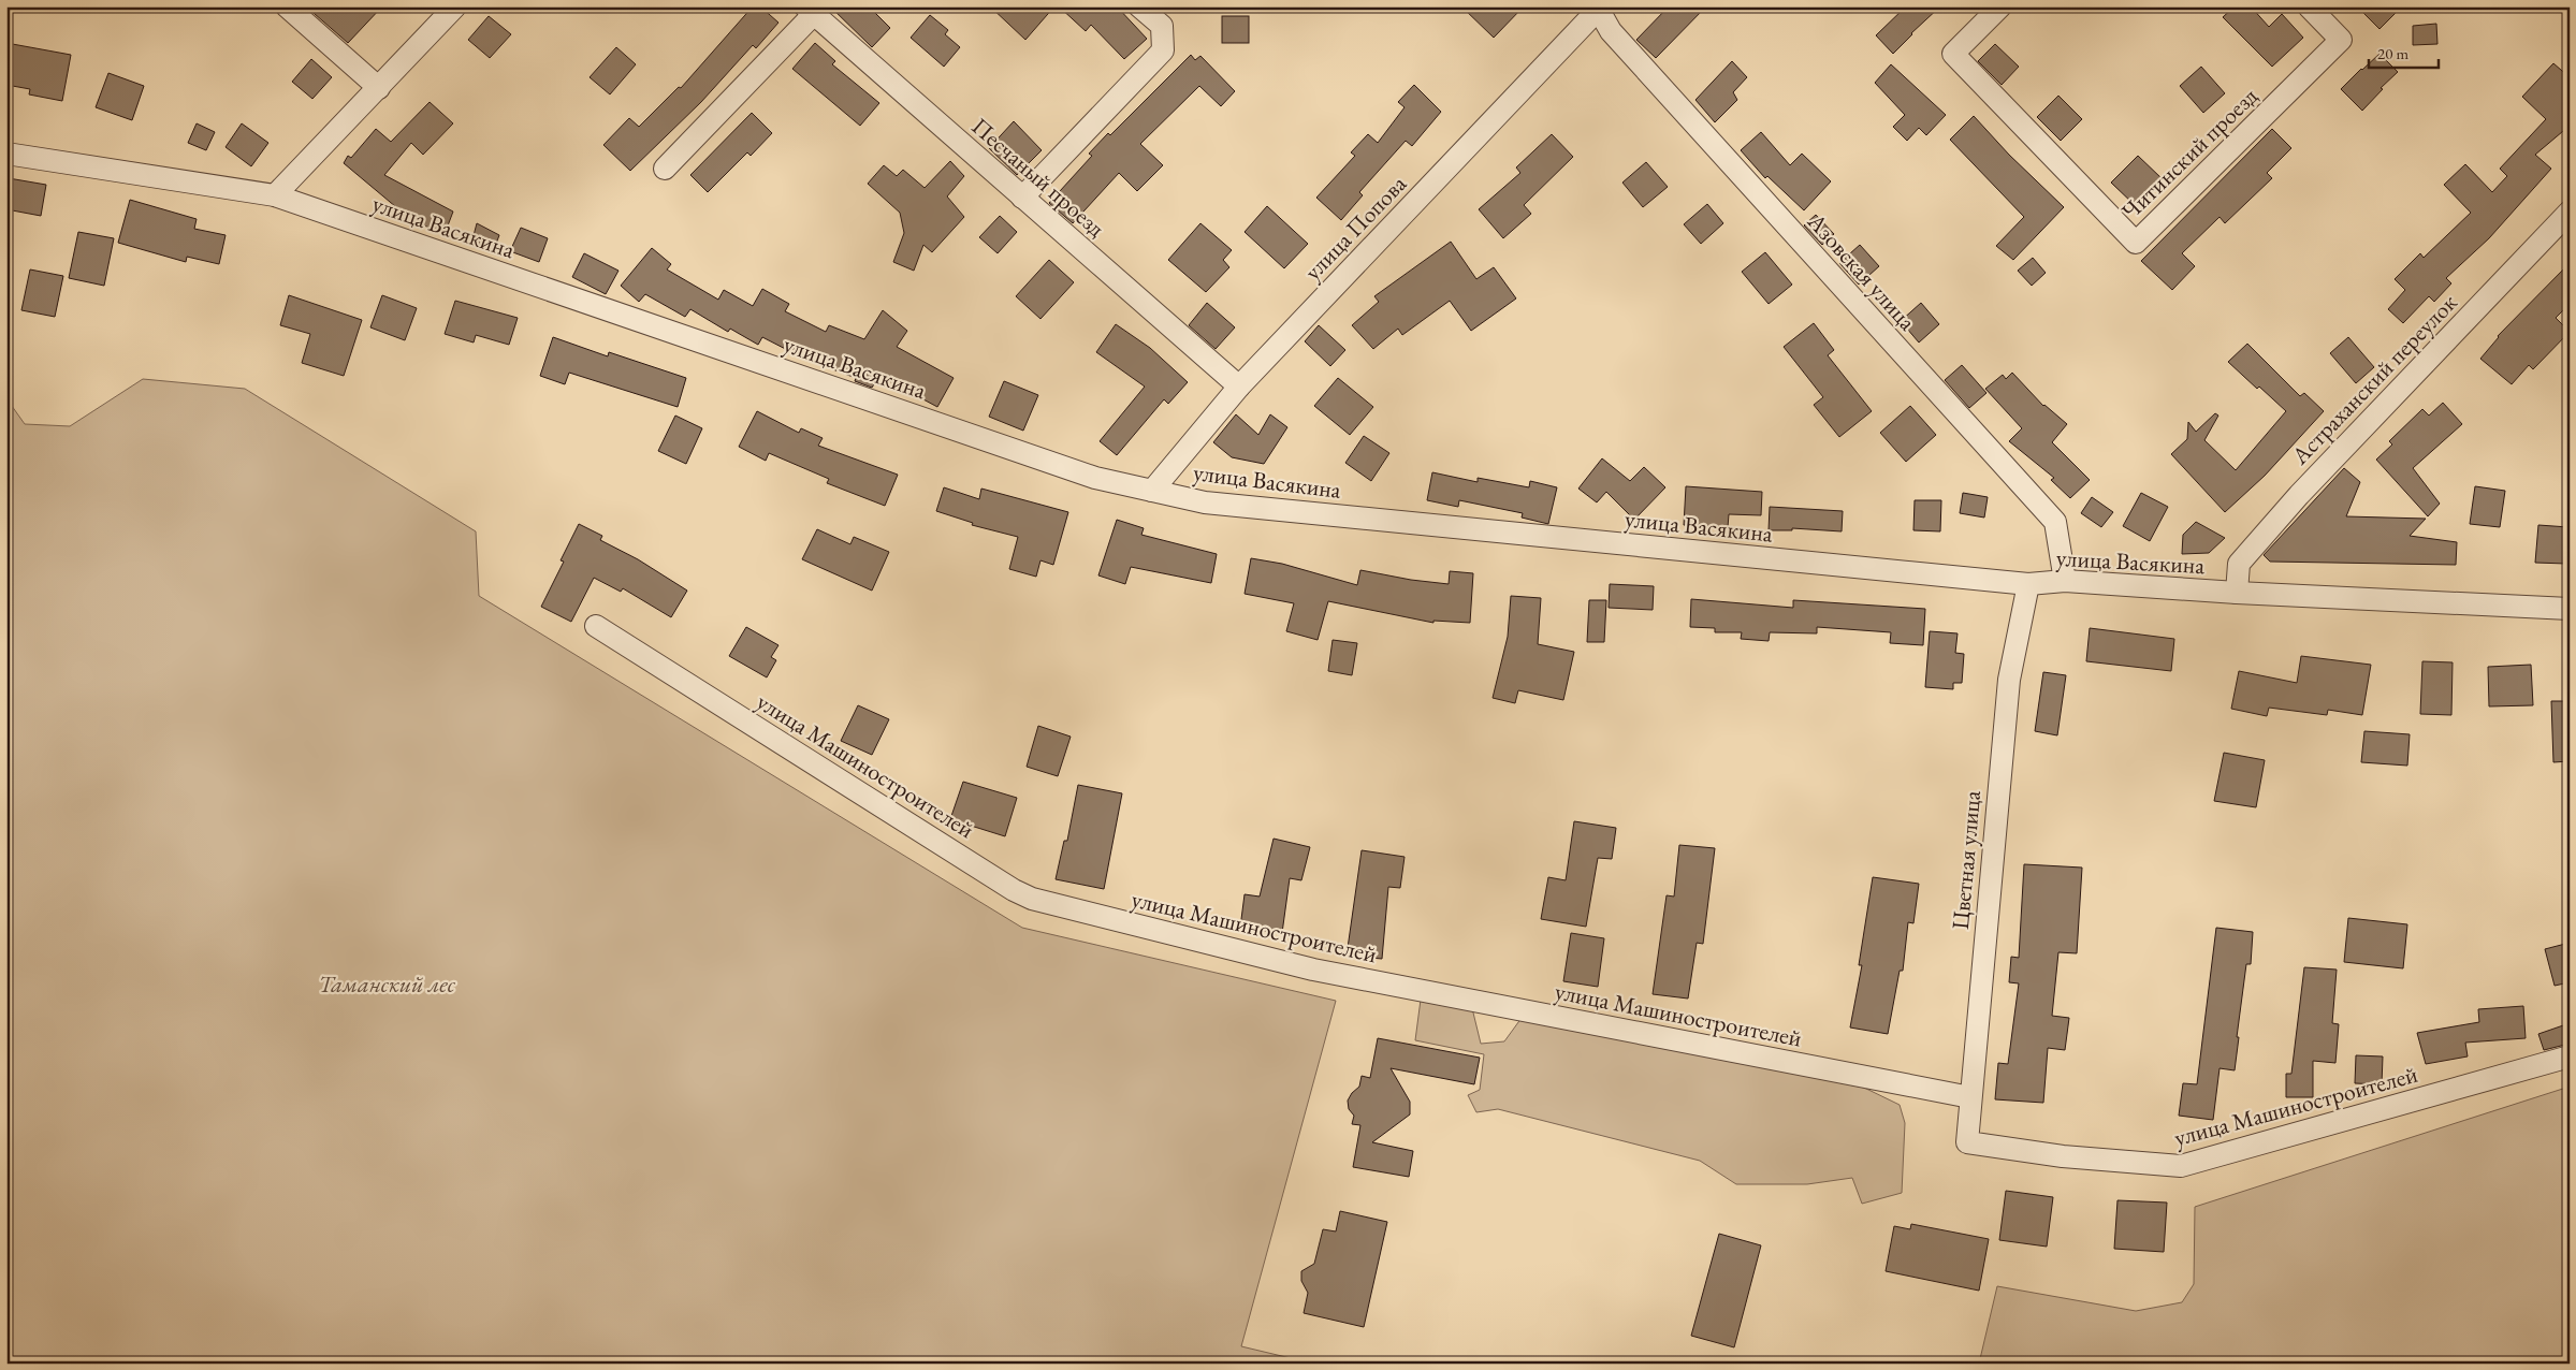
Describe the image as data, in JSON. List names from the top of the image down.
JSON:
{
  "streets": {
    "street": [
      "Читинский проезд",
      "Песчаный проезд",
      "улица Васякина",
      "улица Попова",
      "Азовская улица",
      "Астраханский переулок",
      "улица Машиностроителей",
      "Цветная улица"
    ]
  },
  "crossings": [
    ["Песчаный проезд", "улица Попова"],
    ["улица Васякина", "улица Попова"],
    ["улица Васякина", "Азовская улица"],
    ["улица Васякина", "Астраханский переулок"],
    ["улица Васякина", "Цветная улица"],
    ["улица Попова", "Азовская улица"],
    ["улица Машиностроителей", "Цветная улица"]
  ],
  "parks": ["Таманский лес"],
  "scale_bar": "20 m"
}
